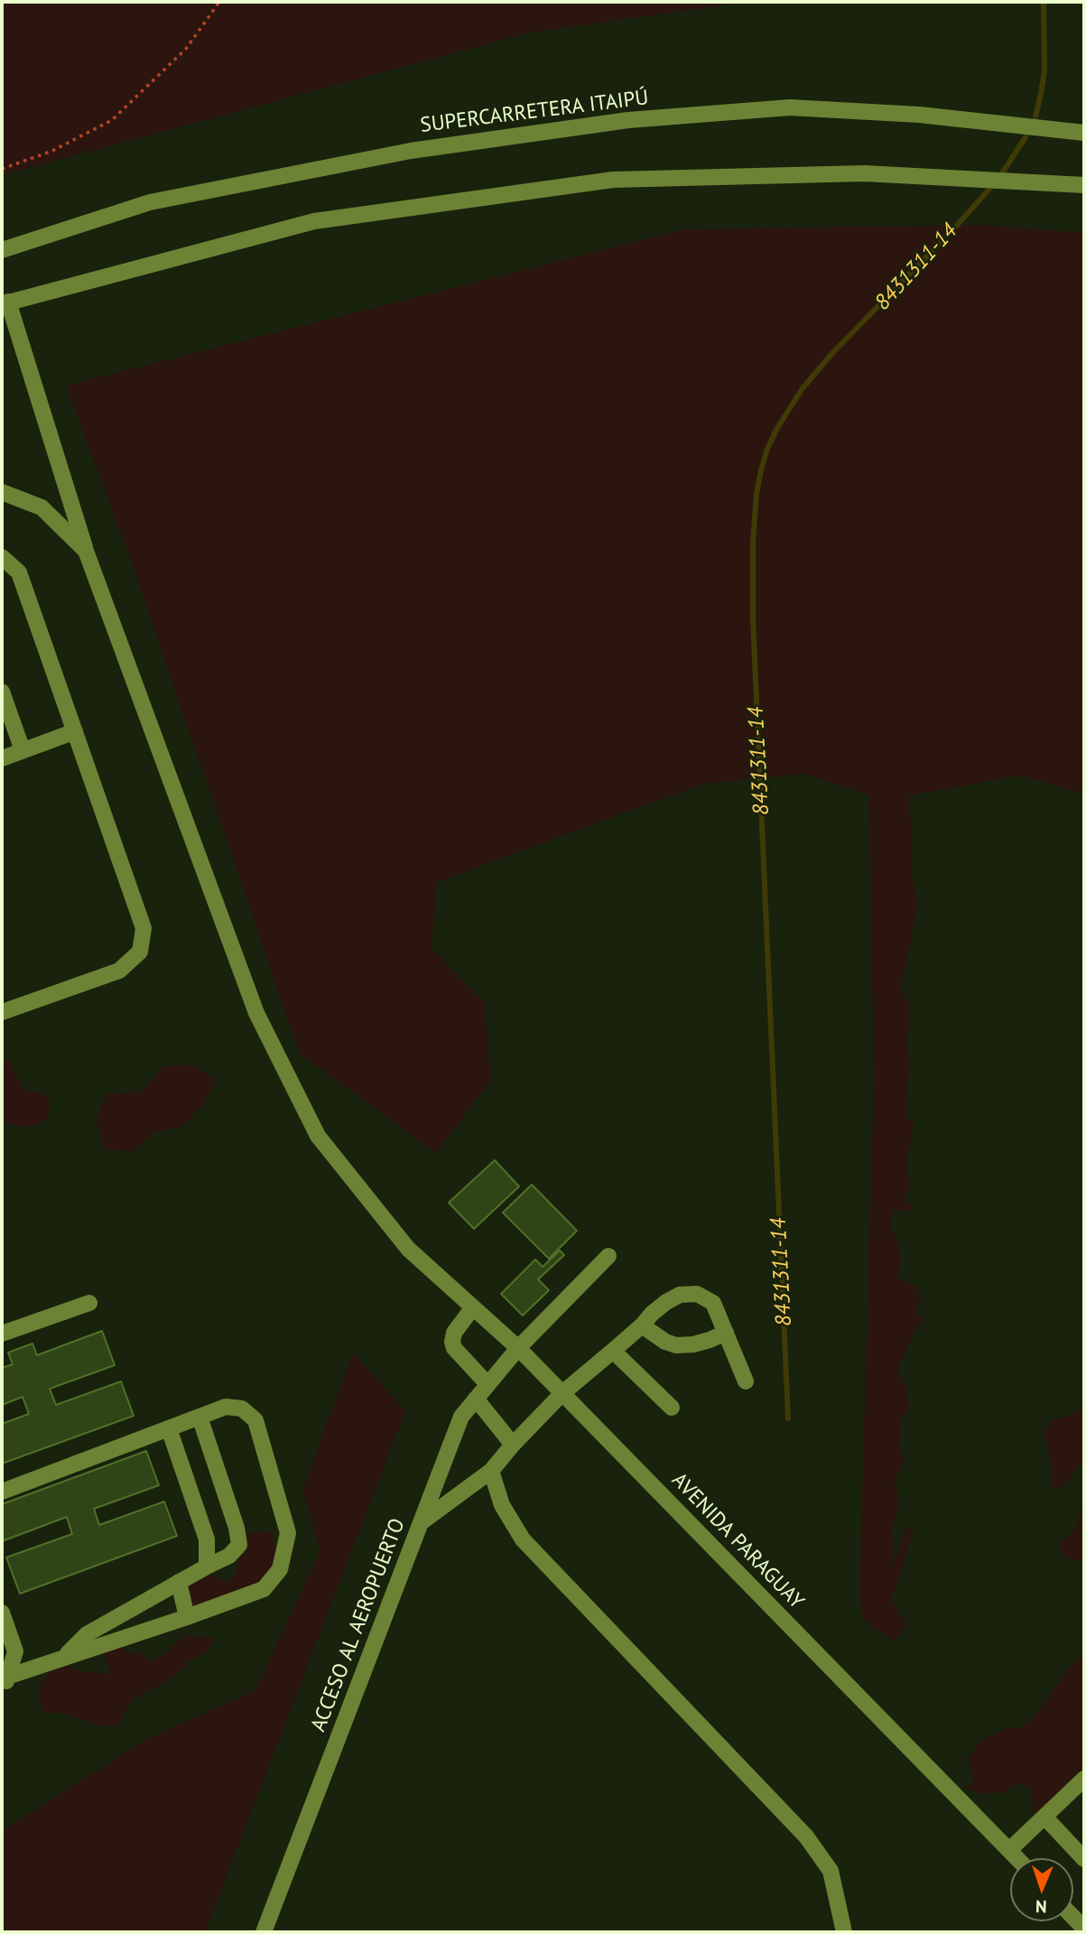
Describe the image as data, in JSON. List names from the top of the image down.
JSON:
{
  "streets": {
    "street": ["SUPERCARRETERA ITAIPÚ", "AVENIDA PARAGUAY", "ACCESO AL AEROPUERTO"]
  },
  "crossings": [
    ["AVENIDA PARAGUAY", "ACCESO AL AEROPUERTO"]
  ],
  "water": ["8431311-14"],
  "north": "bottom"
}
